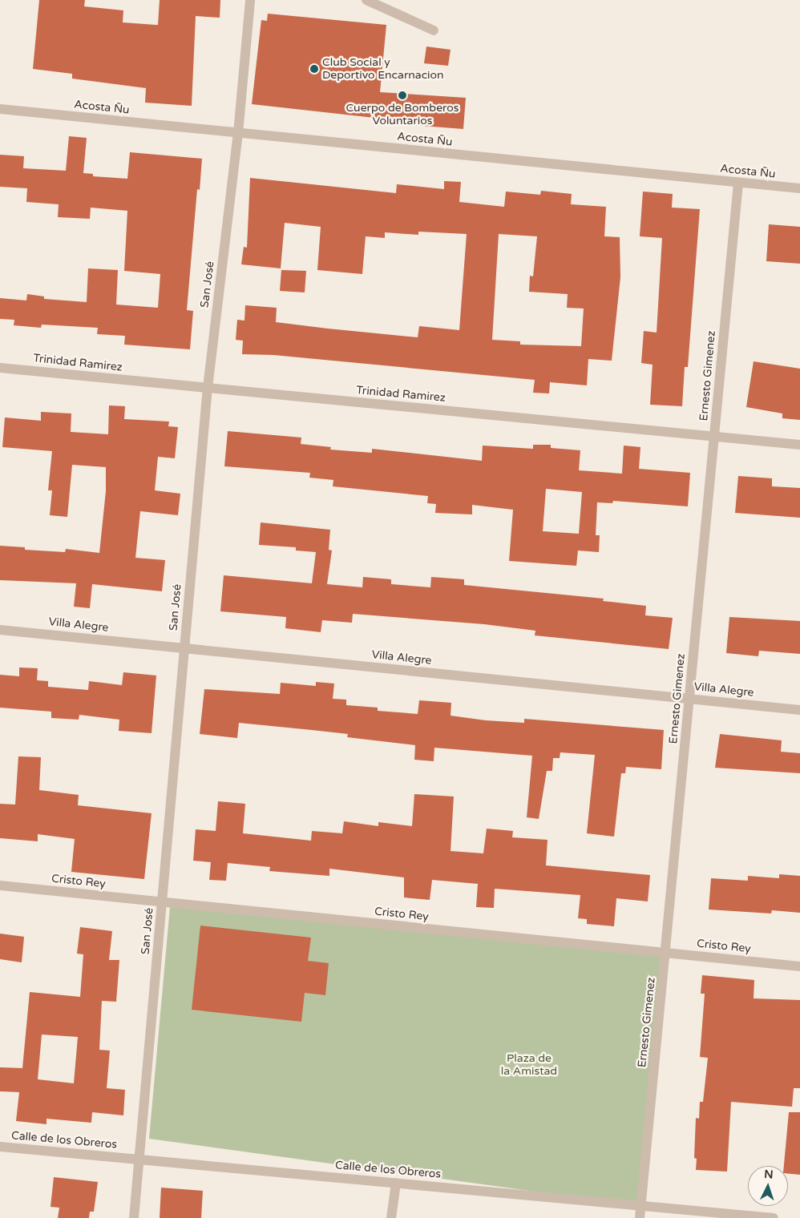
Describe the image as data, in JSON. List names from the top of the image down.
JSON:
{
  "streets": {
    "street": [
      "Acosta Ñu",
      "San José",
      "Trinidad Ramirez",
      "Ernesto Gimenez",
      "Villa Alegre",
      "Cristo Rey",
      "Calle de los Obreros"
    ]
  },
  "crossings": [
    ["Acosta Ñu", "San José"],
    ["Acosta Ñu", "Ernesto Gimenez"],
    ["San José", "Trinidad Ramirez"],
    ["San José", "Villa Alegre"],
    ["San José", "Cristo Rey"],
    ["San José", "Calle de los Obreros"],
    ["Trinidad Ramirez", "Ernesto Gimenez"],
    ["Ernesto Gimenez", "Villa Alegre"],
    ["Ernesto Gimenez", "Cristo Rey"],
    ["Ernesto Gimenez", "Calle de los Obreros"]
  ],
  "parks": ["Plaza de la Amistad"],
  "places": ["Club Social y Deportivo Encarnacion", "Cuerpo de Bomberos Voluntarios"],
  "north": "top"
}
